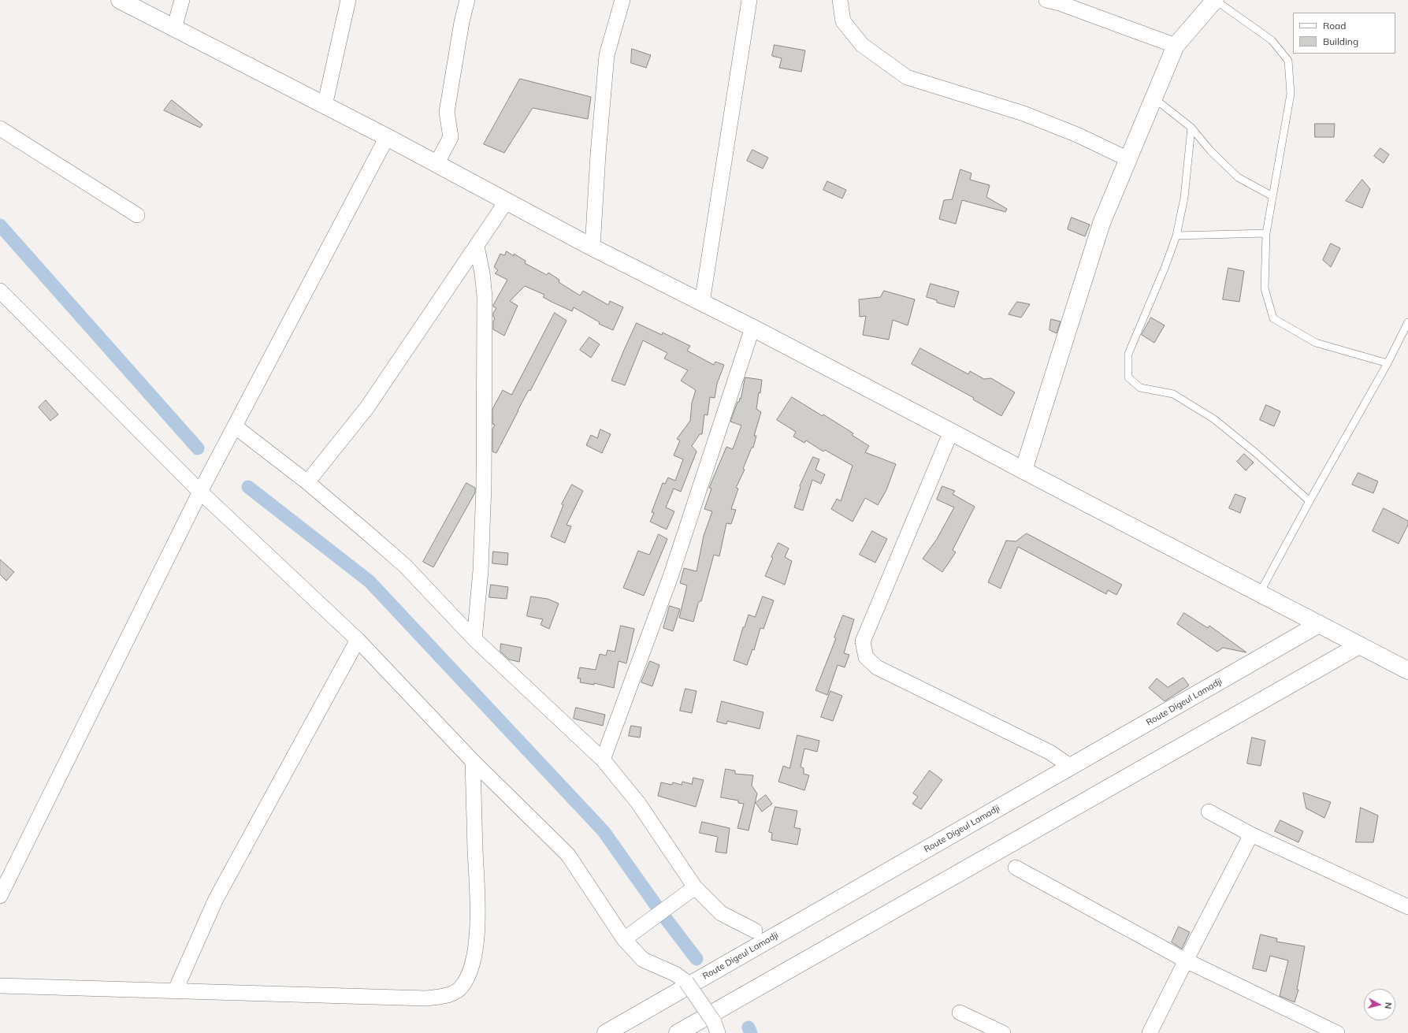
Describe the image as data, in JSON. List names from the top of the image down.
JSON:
{
  "streets": {
    "main road": ["Route Digeul Lamadji"]
  },
  "legend": ["Road", "Building"],
  "north": "right"
}
